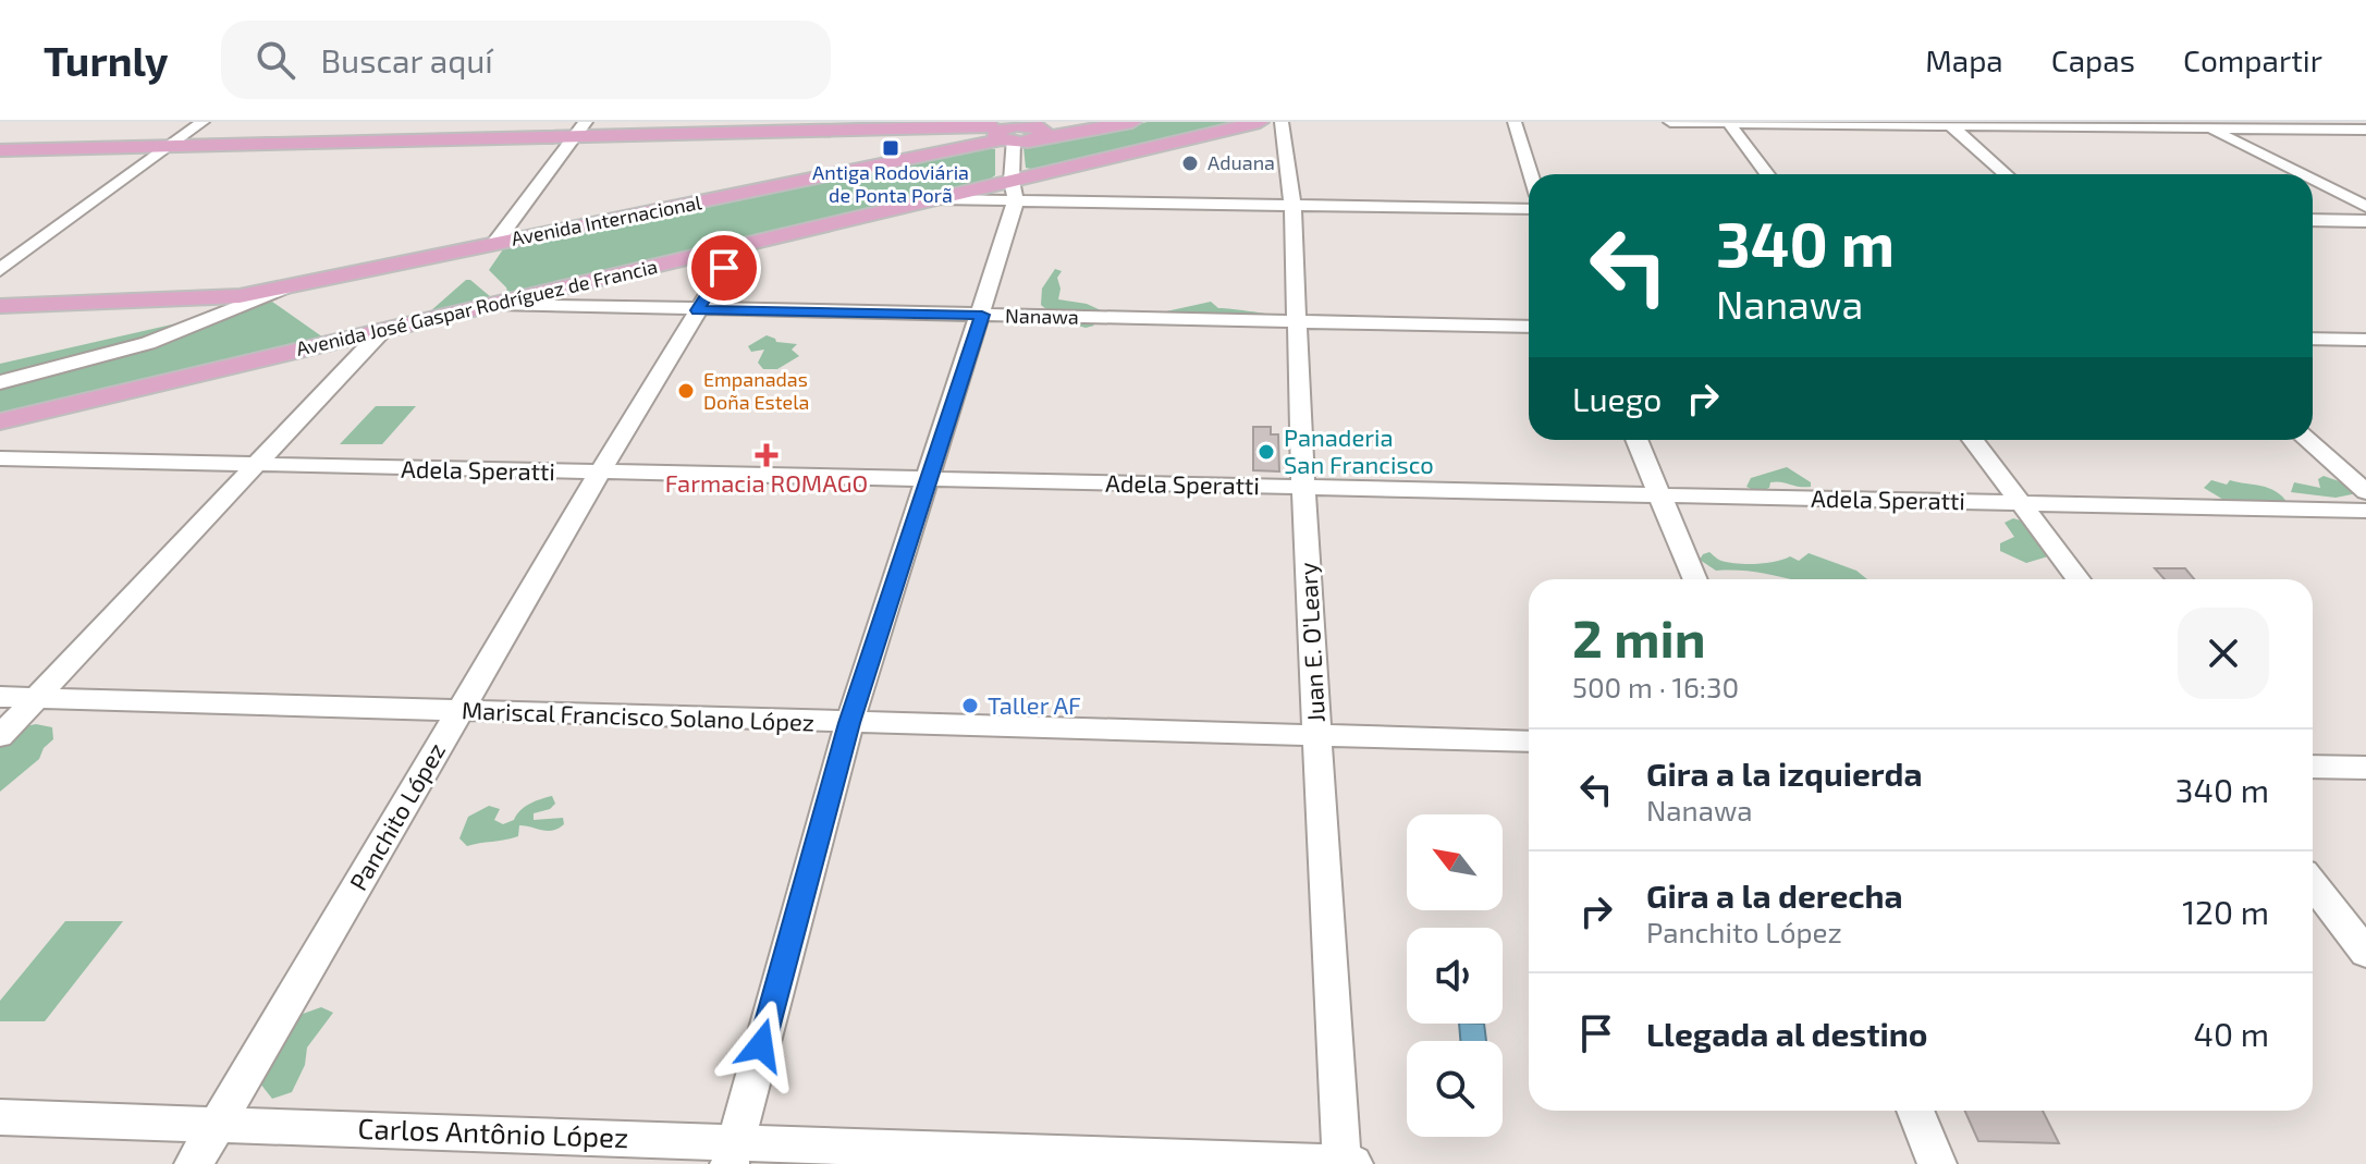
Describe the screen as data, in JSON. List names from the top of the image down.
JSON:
{
  "streets": {
    "main road": ["Avenida Internacional", "Avenida José Gaspar Rodríguez de Francia"],
    "street": [
      "Nanawa",
      "Adela Speratti",
      "Juan E. O'Leary",
      "Mariscal Francisco Solano López",
      "Panchito López",
      "Carlos Antônio López"
    ]
  },
  "crossings": [
    ["Avenida José Gaspar Rodríguez de Francia", "Nanawa"],
    ["Avenida José Gaspar Rodríguez de Francia", "Panchito López"],
    ["Nanawa", "Juan E. O'Leary"],
    ["Nanawa", "Panchito López"],
    ["Adela Speratti", "Juan E. O'Leary"],
    ["Adela Speratti", "Panchito López"],
    ["Juan E. O'Leary", "Mariscal Francisco Solano López"],
    ["Juan E. O'Leary", "Carlos Antônio López"],
    ["Mariscal Francisco Solano López", "Panchito López"],
    ["Panchito López", "Carlos Antônio López"]
  ],
  "places": {
    "transit": ["Antiga Rodoviária de Ponta Porã"],
    "other": [
      "Aduana",
      "Empanadas Doña Estela",
      "Panaderia San Francisco",
      "Taller AF"
    ],
    "health": ["Farmacia ROMAGO"]
  },
  "north": "top left",
  "page": {
    "header": "Turnly",
    "search": "Buscar aquí",
    "nav": ["Mapa", "Capas", "Compartir"],
    "turn": ["340 m", "Nanawa"],
    "then": "Luego",
    "heading": ["2 min", "500 m · 16:30"],
    "list": [
      {
        "name": "Gira a la izquierda",
        "note": "Nanawa",
        "value": "340 m"
      },
      {
        "name": "Gira a la derecha",
        "note": "Panchito López",
        "value": "120 m"
      },
      {
        "name": "Llegada al destino",
        "value": "40 m"
      }
    ]
  }
}
